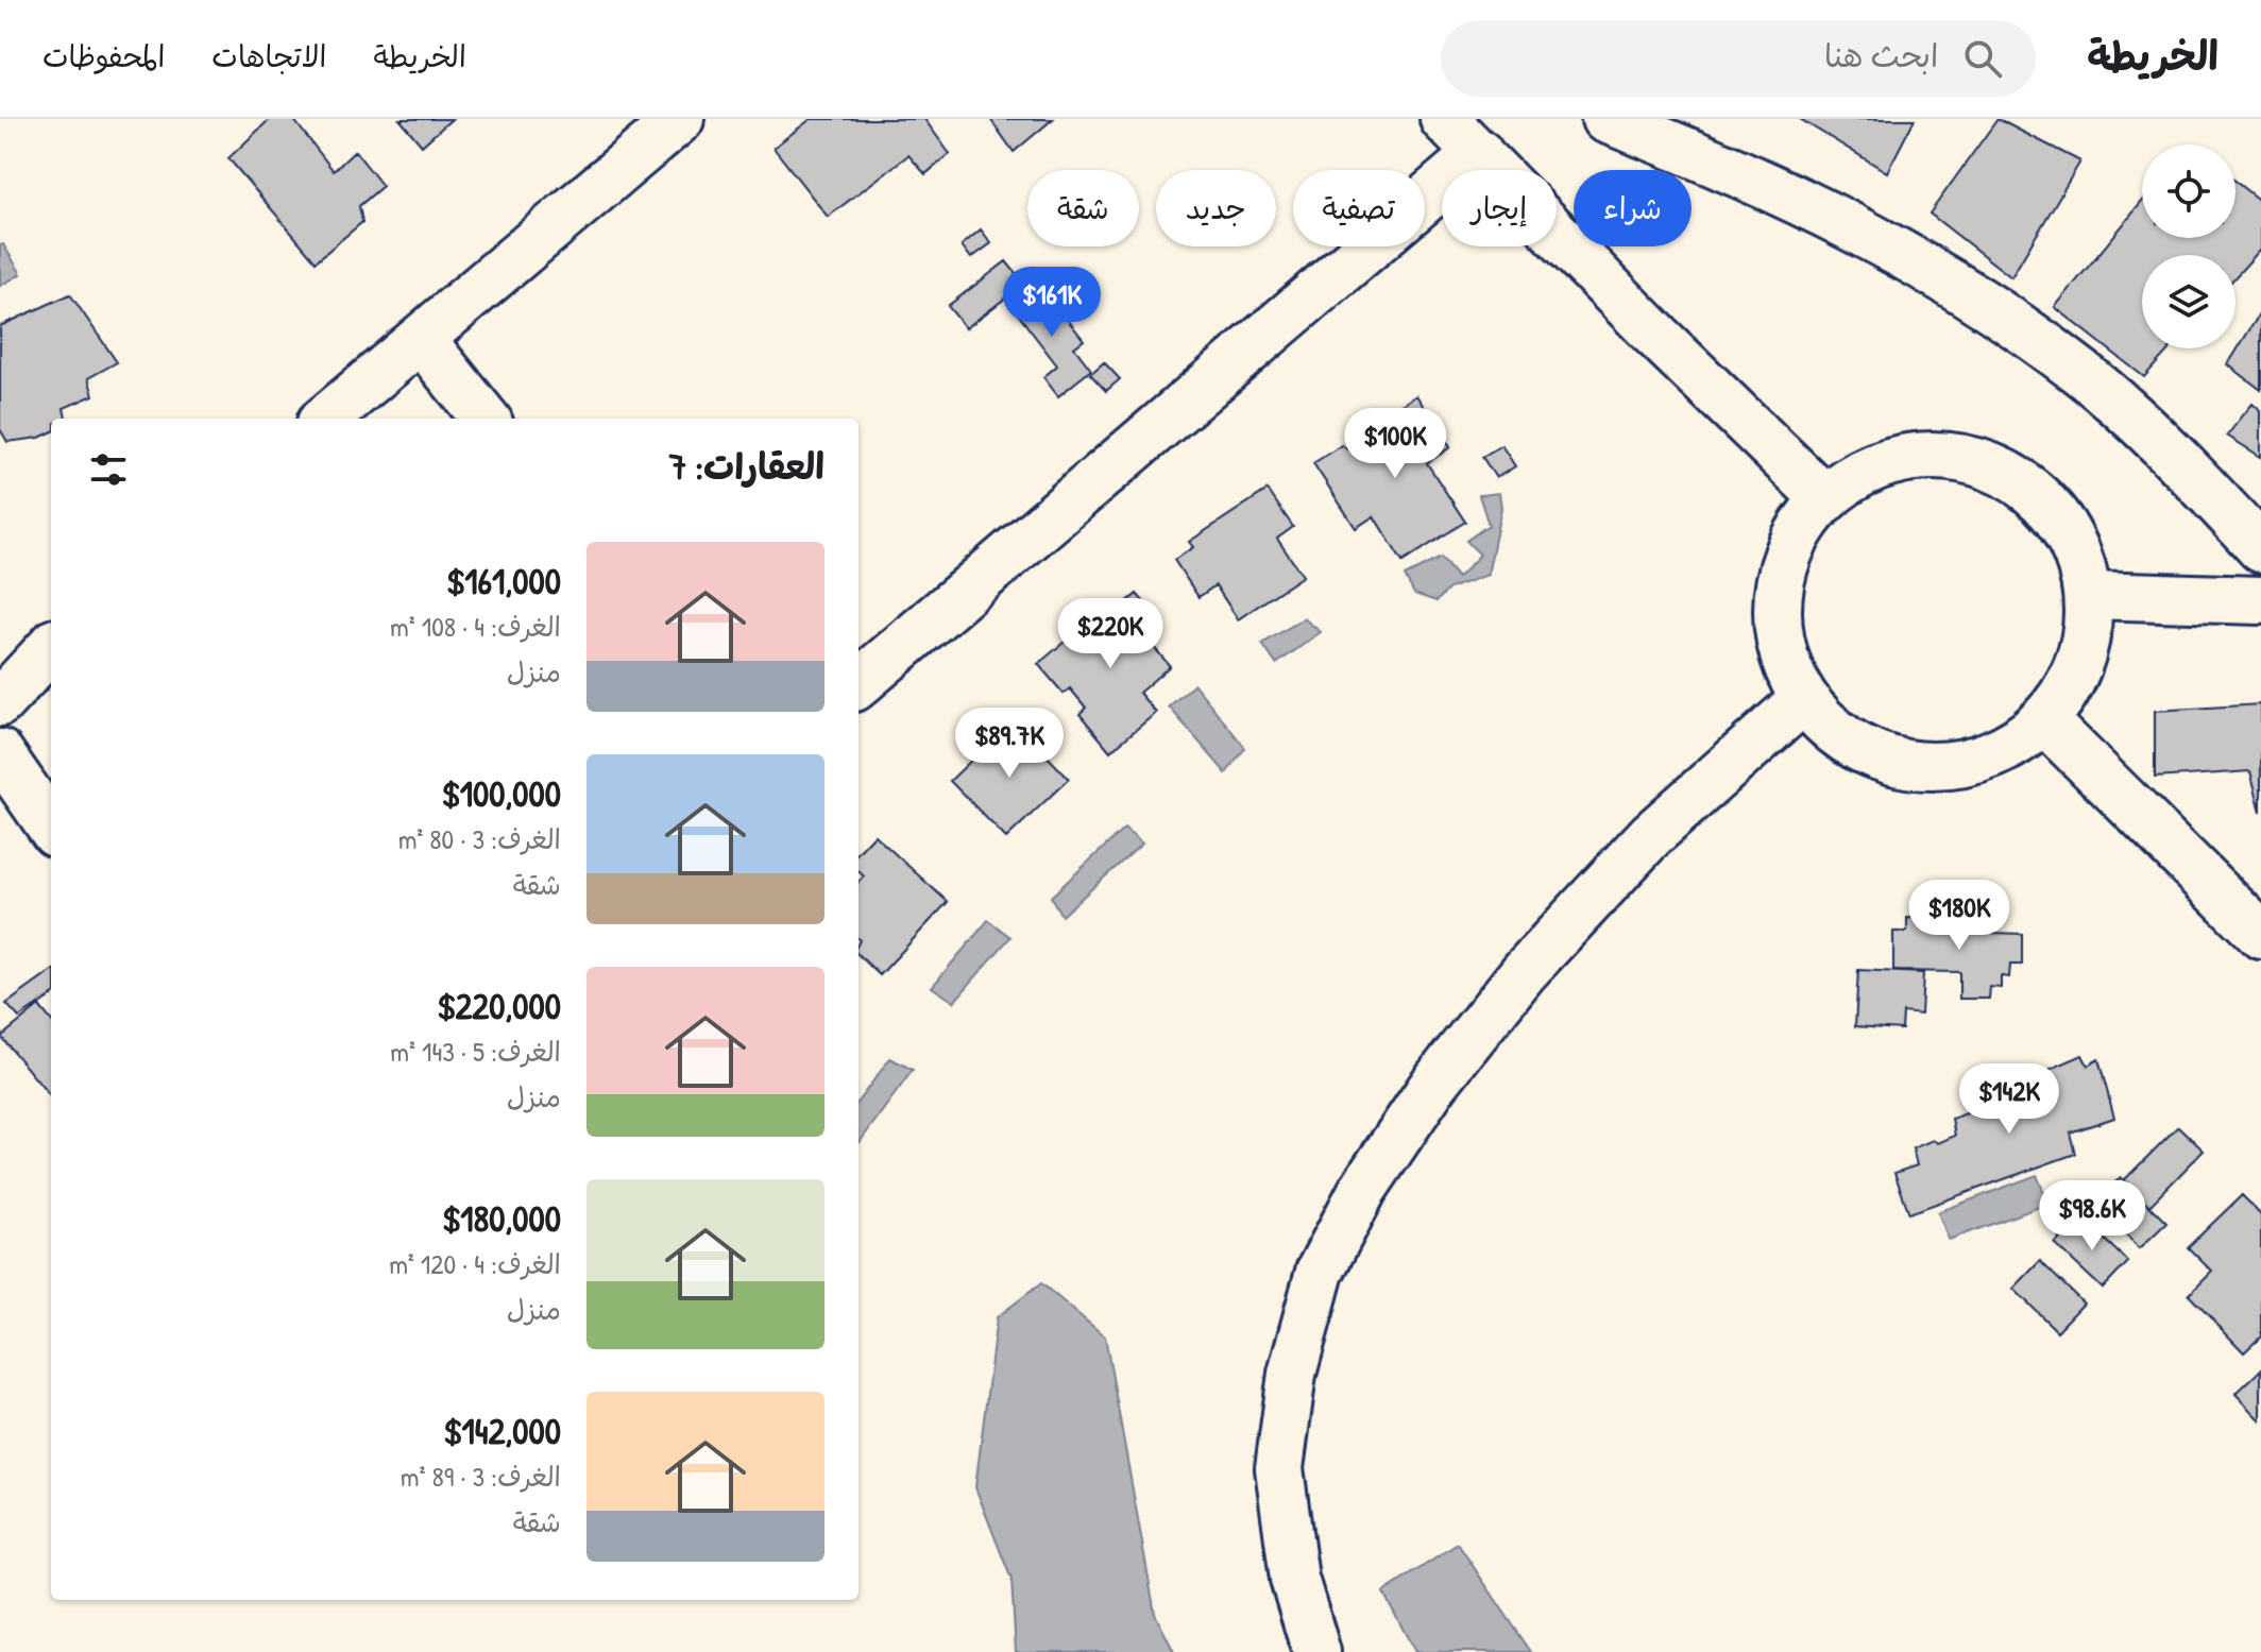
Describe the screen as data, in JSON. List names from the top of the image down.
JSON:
{
  "page": {
    "header": "الخريطة",
    "search": "ابحث هنا",
    "nav": ["الخريطة", "الاتجاهات", "المحفوظات"],
    "chip": [
      "شراء",
      "إيجار",
      "تصفية",
      "جديد",
      "شقة"
    ],
    "price": [
      "$161K",
      "$100K",
      "$220K",
      "$89.7K",
      "$180K",
      "$142K",
      "$98.6K"
    ],
    "heading": "العقارات: 7",
    "list": [
      {
        "name": "$161,000",
        "note": "الغرف: 4 · 108 m² · منزل"
      },
      {
        "name": "$100,000",
        "note": "الغرف: 3 · 80 m² · شقة"
      },
      {
        "name": "$220,000",
        "note": "الغرف: 5 · 143 m² · منزل"
      },
      {
        "name": "$180,000",
        "note": "الغرف: 4 · 120 m² · منزل"
      },
      {
        "name": "$142,000",
        "note": "الغرف: 3 · 89 m² · شقة"
      }
    ]
  }
}
